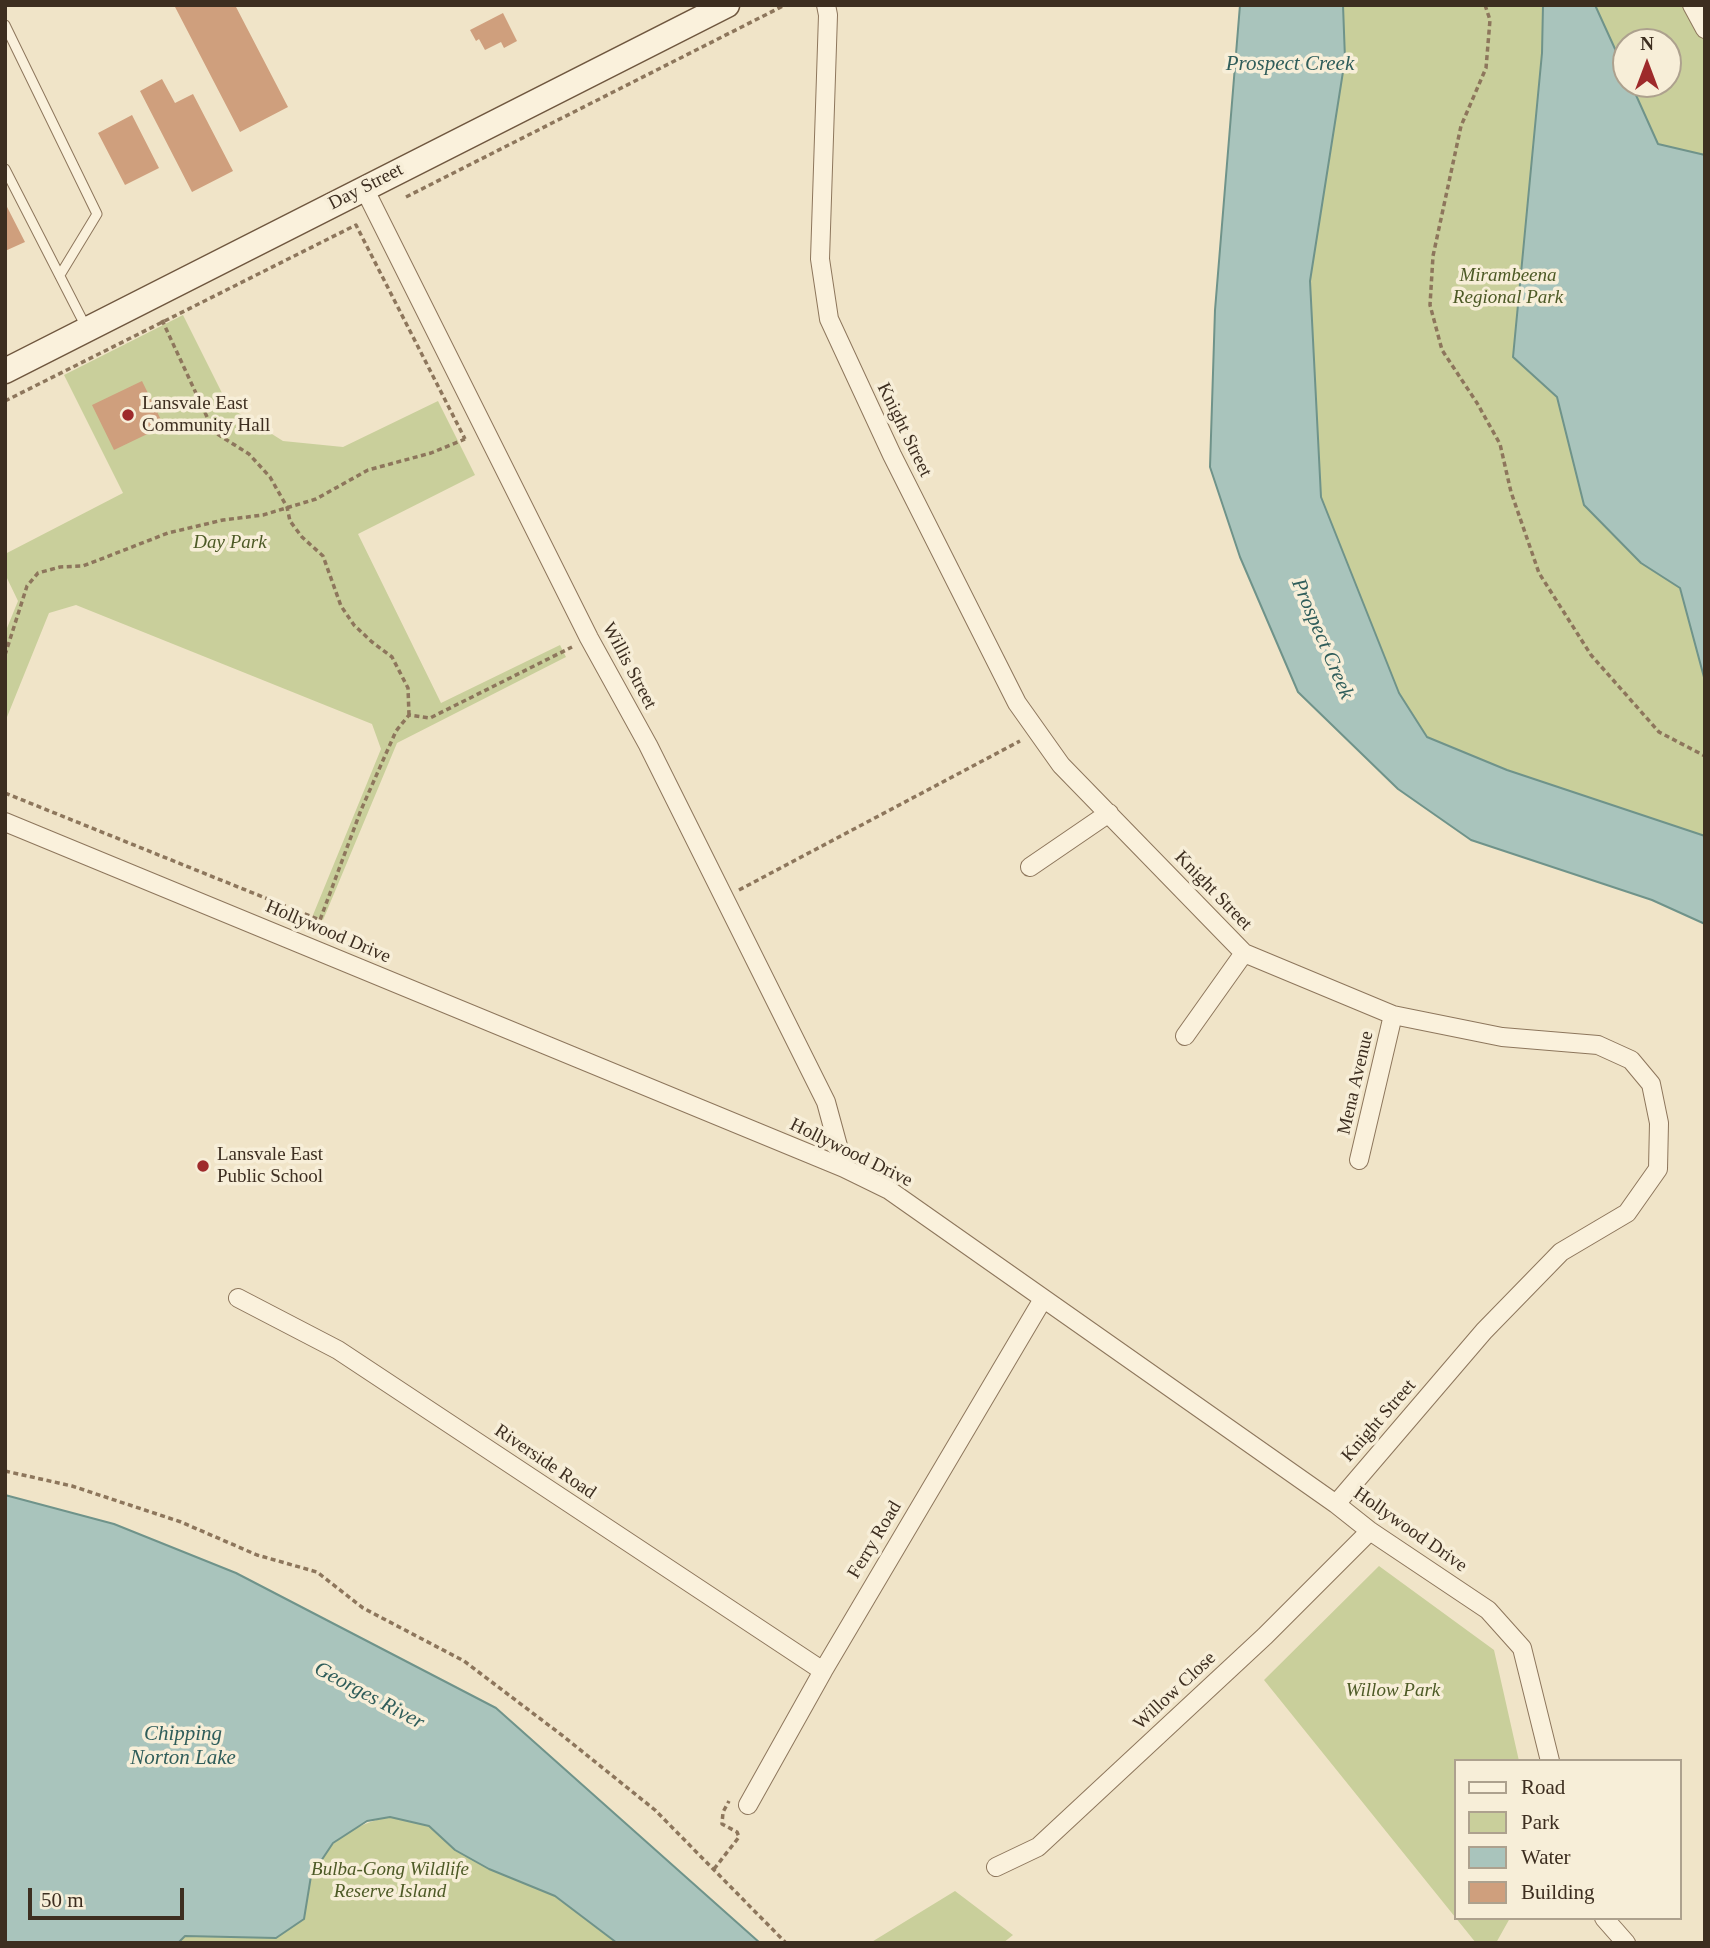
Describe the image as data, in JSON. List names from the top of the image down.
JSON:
{
  "streets": {
    "street": [
      "Day Street",
      "Knight Street",
      "Willis Street",
      "Hollywood Drive",
      "Mena Avenue",
      "Riverside Road",
      "Ferry Road",
      "Willow Close"
    ]
  },
  "crossings": [
    ["Day Street", "Willis Street"],
    ["Knight Street", "Hollywood Drive"],
    ["Knight Street", "Mena Avenue"],
    ["Willis Street", "Hollywood Drive"],
    ["Hollywood Drive", "Ferry Road"],
    ["Hollywood Drive", "Willow Close"],
    ["Riverside Road", "Ferry Road"]
  ],
  "water": ["Prospect Creek", "Georges River", "Chipping Norton Lake"],
  "parks": [
    "Mirambeena Regional Park",
    "Day Park",
    "Willow Park",
    "Bulba-Gong Wildlife Reserve Island"
  ],
  "places": ["Lansvale East Community Hall", "Lansvale East Public School"],
  "legend": [
    "Road",
    "Park",
    "Water",
    "Building"
  ],
  "scale_bar": "50 m",
  "north": "top"
}
